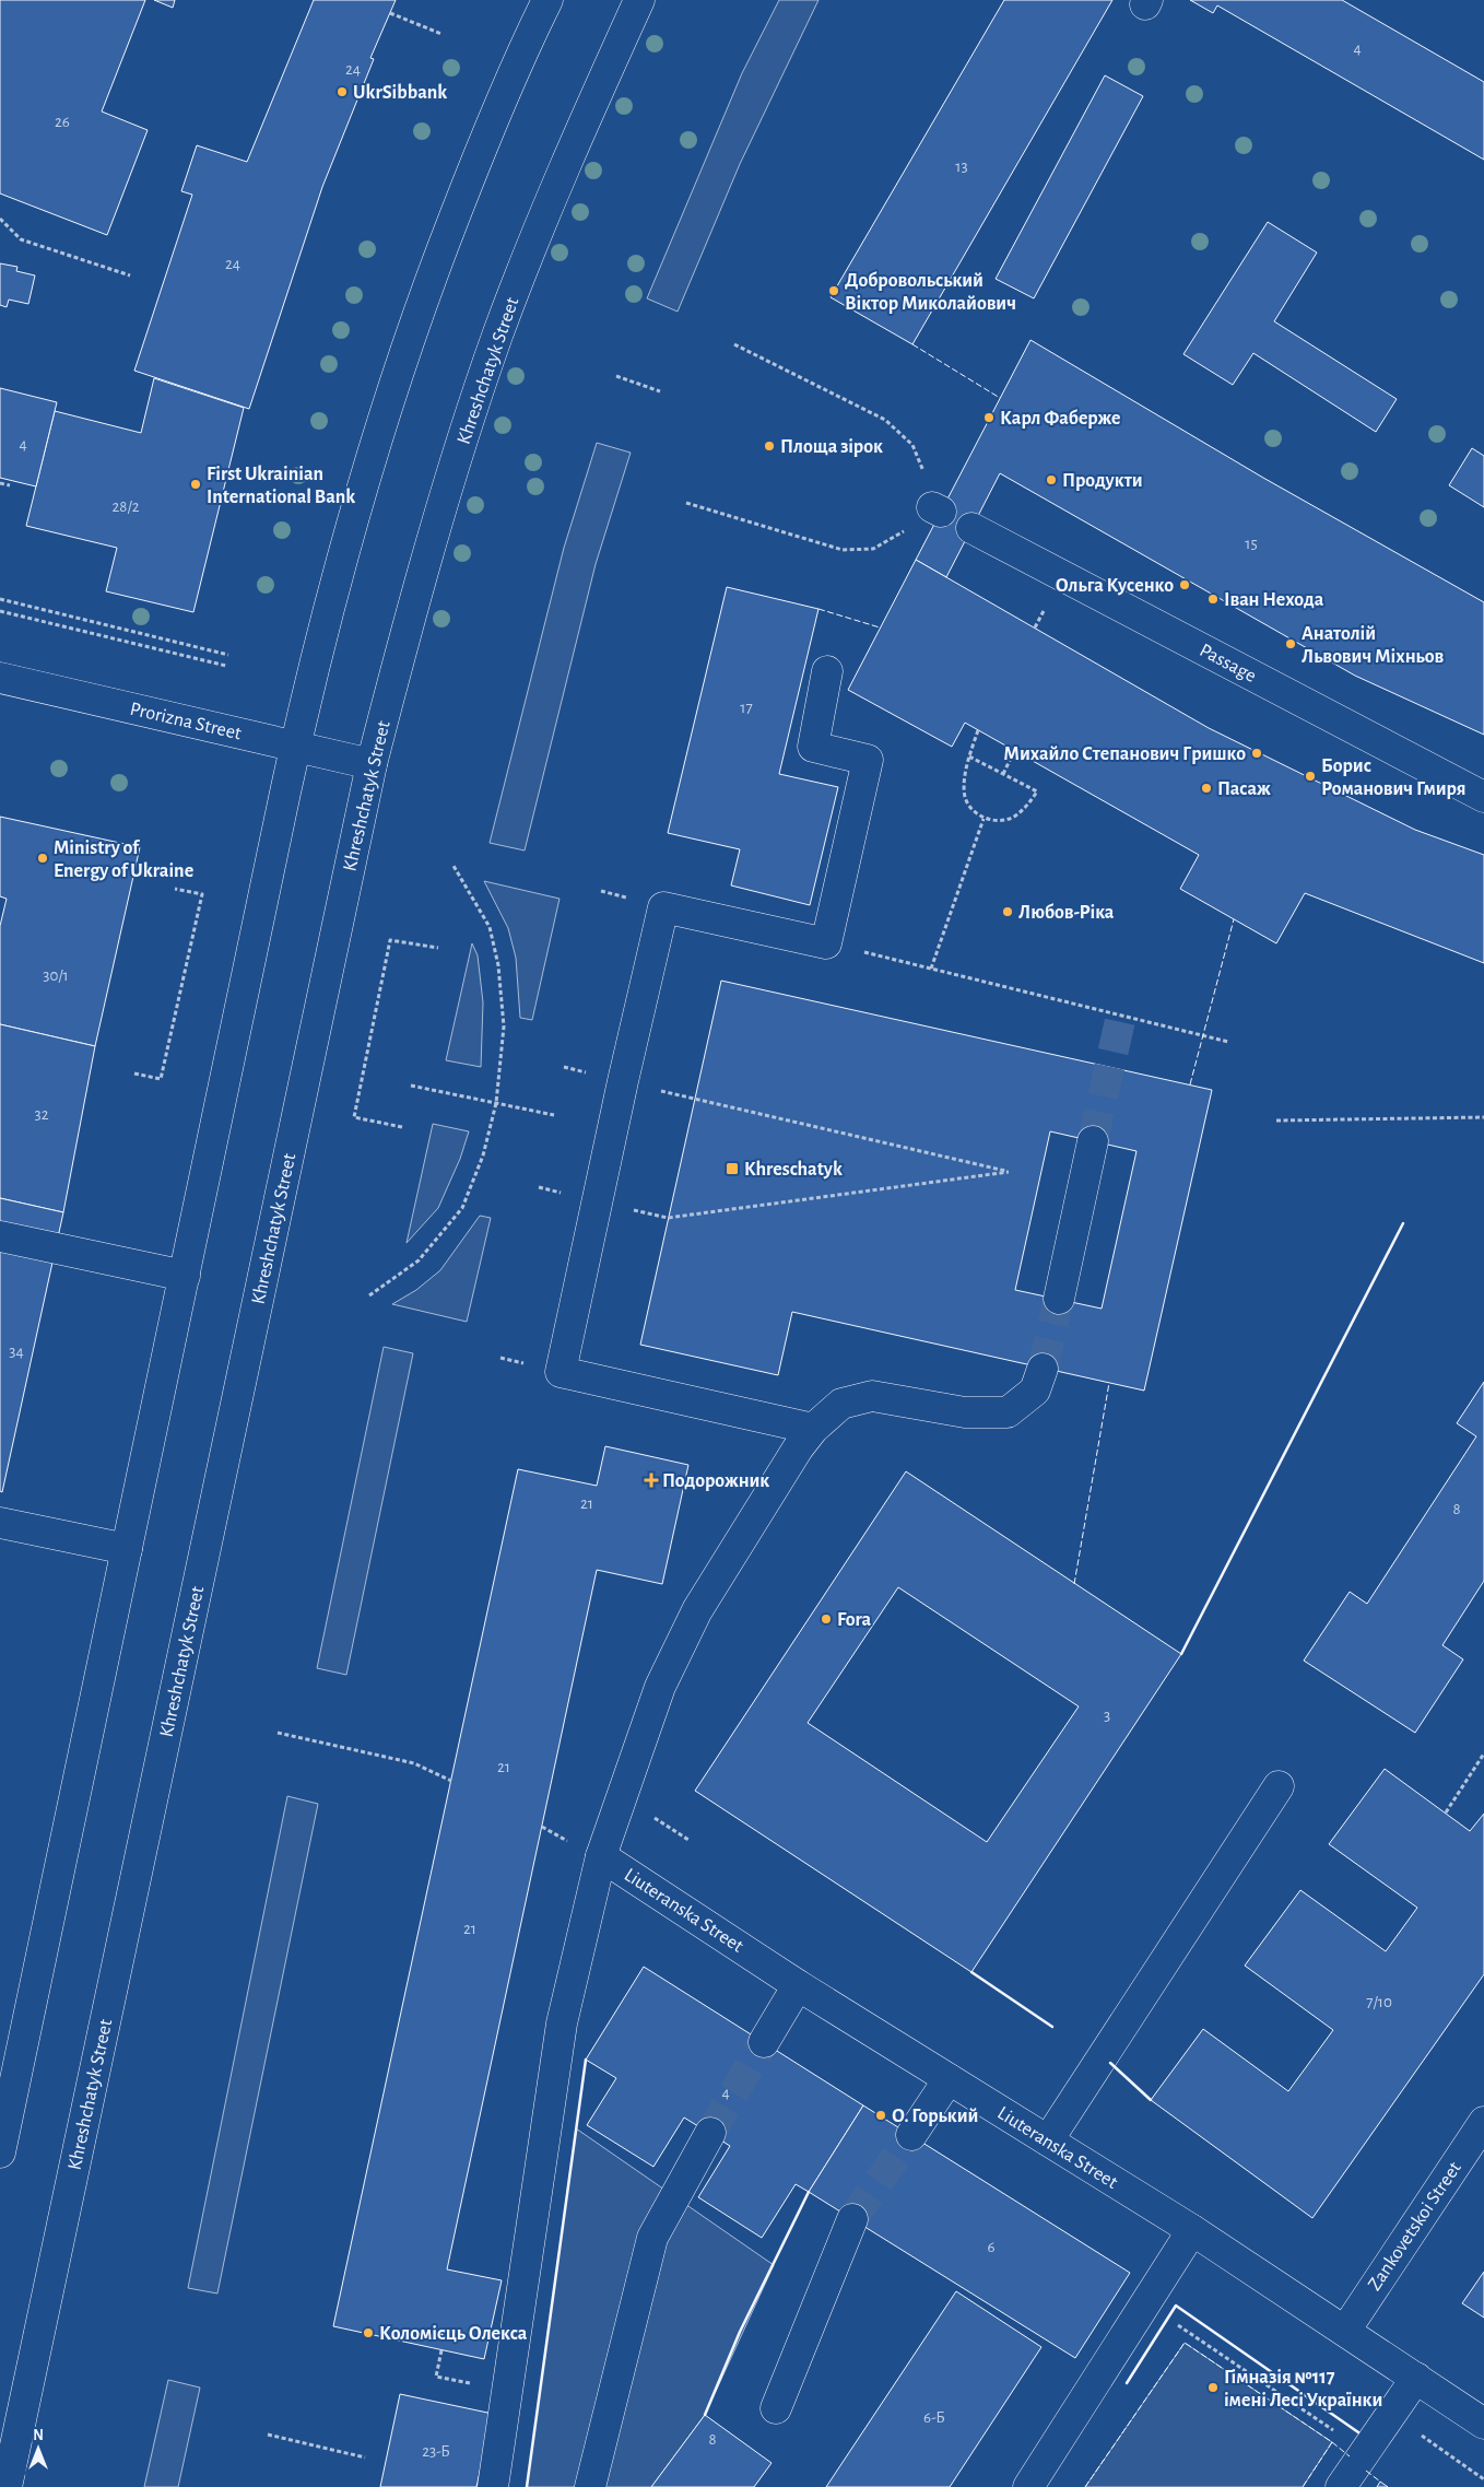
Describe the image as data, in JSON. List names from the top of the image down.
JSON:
{
  "streets": {
    "main road": [
      "Khreshchatyk Street",
      "Passage",
      "Prorizna Street",
      "Liuteranska Street",
      "Zankovetskoi Street"
    ]
  },
  "crossings": [
    ["Khreshchatyk Street", "Prorizna Street"],
    ["Liuteranska Street", "Zankovetskoi Street"]
  ],
  "places": {
    "other": [
      "UkrSibbank",
      "Добровольський Віктор Миколайович",
      "Карл Фаберже",
      "Площа зірок",
      "Продукти",
      "First Ukrainian International Bank",
      "Ольга Кусенко",
      "Іван Нехода",
      "Анатолій Львович Міхньов",
      "Михайло Степанович Гришко",
      "Борис Романович Гмиря",
      "Пасаж",
      "Ministry of Energy of Ukraine",
      "Любов-Ріка",
      "Fora",
      "О. Горький",
      "Коломієць Олекса",
      "Гімназія №117 імені Лесі Українки"
    ],
    "transit": ["Khreschatyk"],
    "health": ["Подорожник"]
  },
  "house_numbers": [
    "4",
    "24",
    "26",
    "13",
    "24",
    "4",
    "28/2",
    "15",
    "17",
    "30/1",
    "32",
    "34",
    "21",
    "8",
    "3",
    "21",
    "21",
    "7/10",
    "4",
    "6",
    "6-Б",
    "8",
    "23-Б"
  ],
  "north": "top"
}
